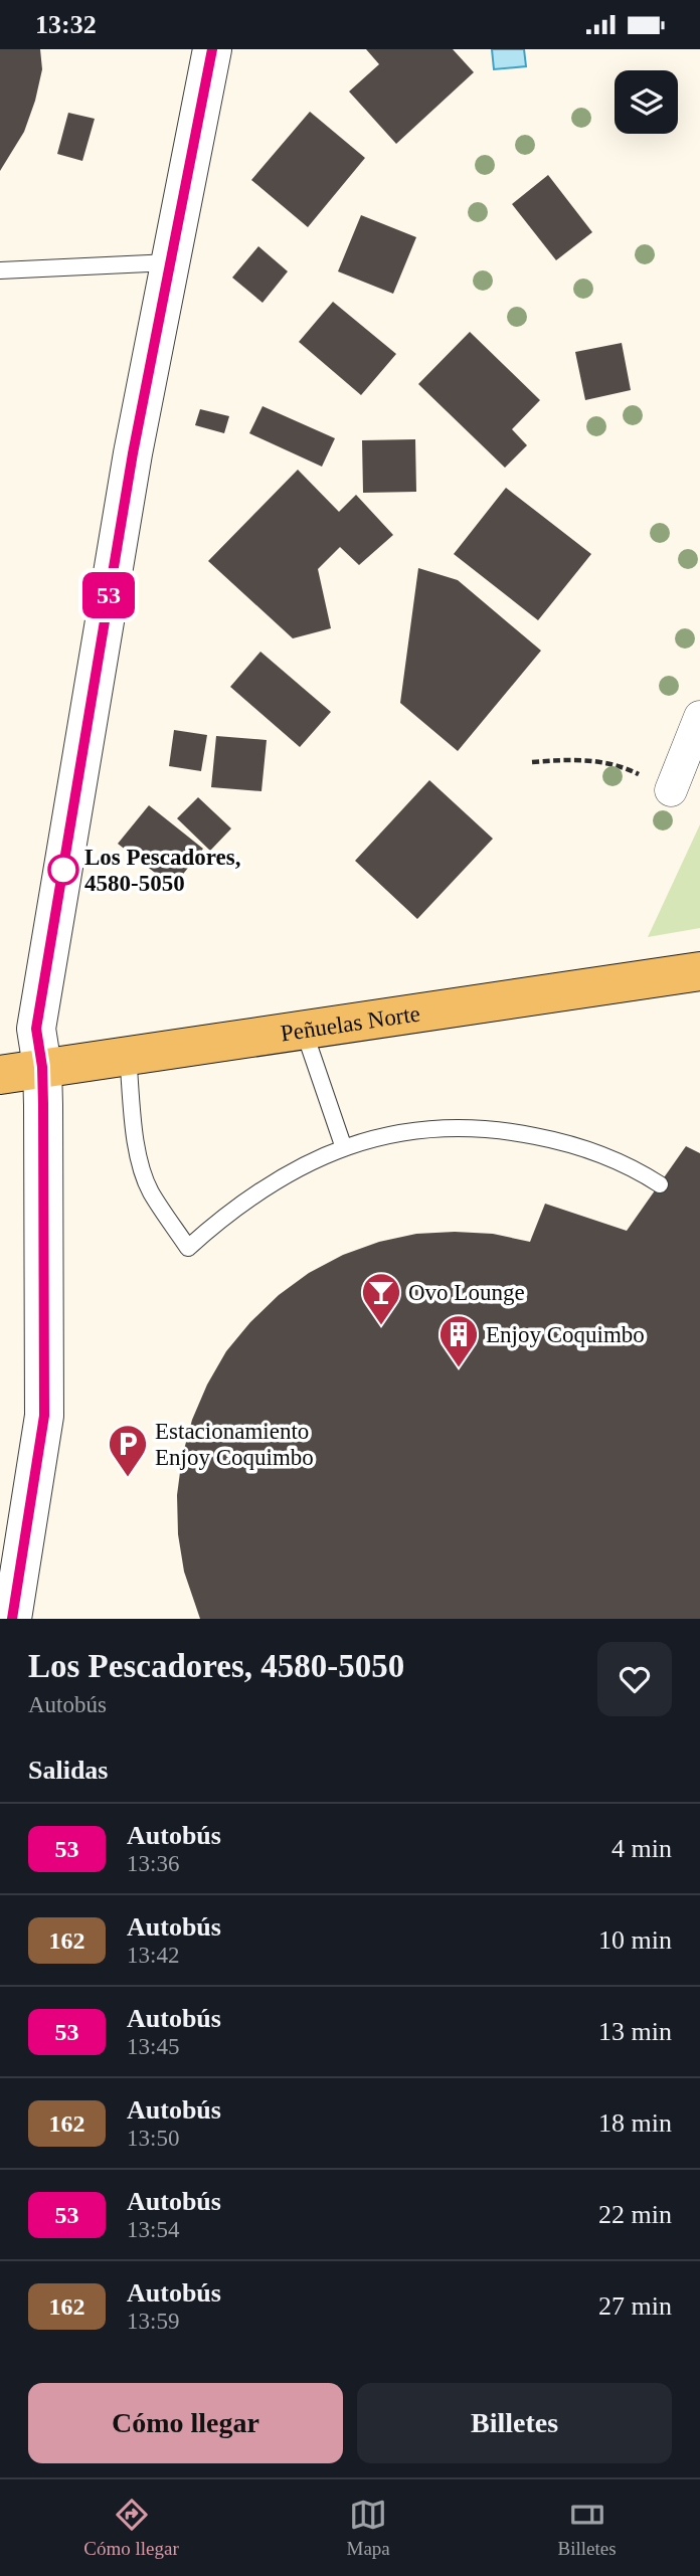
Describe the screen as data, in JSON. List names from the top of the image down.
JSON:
{
  "streets": {
    "main road": ["Peñuelas Norte"]
  },
  "places": {
    "other": ["Los Pescadores, 4580-5050"],
    "bar": ["Ovo Lounge"],
    "building": ["Enjoy Coquimbo"],
    "parking": ["Estacionamiento Enjoy Coquimbo"]
  },
  "lines": ["bus line 53"],
  "page": {
    "status": "13:32",
    "on_map": "53",
    "heading": [
      ["Los Pescadores, 4580-5050", "Autobús"],
      "Salidas"
    ],
    "list": [
      {
        "mark": "53",
        "name": "Autobús",
        "note": "13:36",
        "value": "4 min"
      },
      {
        "mark": "162",
        "name": "Autobús",
        "note": "13:42",
        "value": "10 min"
      },
      {
        "mark": "53",
        "name": "Autobús",
        "note": "13:45",
        "value": "13 min"
      },
      {
        "mark": "162",
        "name": "Autobús",
        "note": "13:50",
        "value": "18 min"
      },
      {
        "mark": "53",
        "name": "Autobús",
        "note": "13:54",
        "value": "22 min"
      },
      {
        "mark": "162",
        "name": "Autobús",
        "note": "13:59",
        "value": "27 min"
      }
    ],
    "buttons": ["Cómo llegar", "Billetes"],
    "tabs": ["Cómo llegar", "Mapa", "Billetes"]
  }
}
